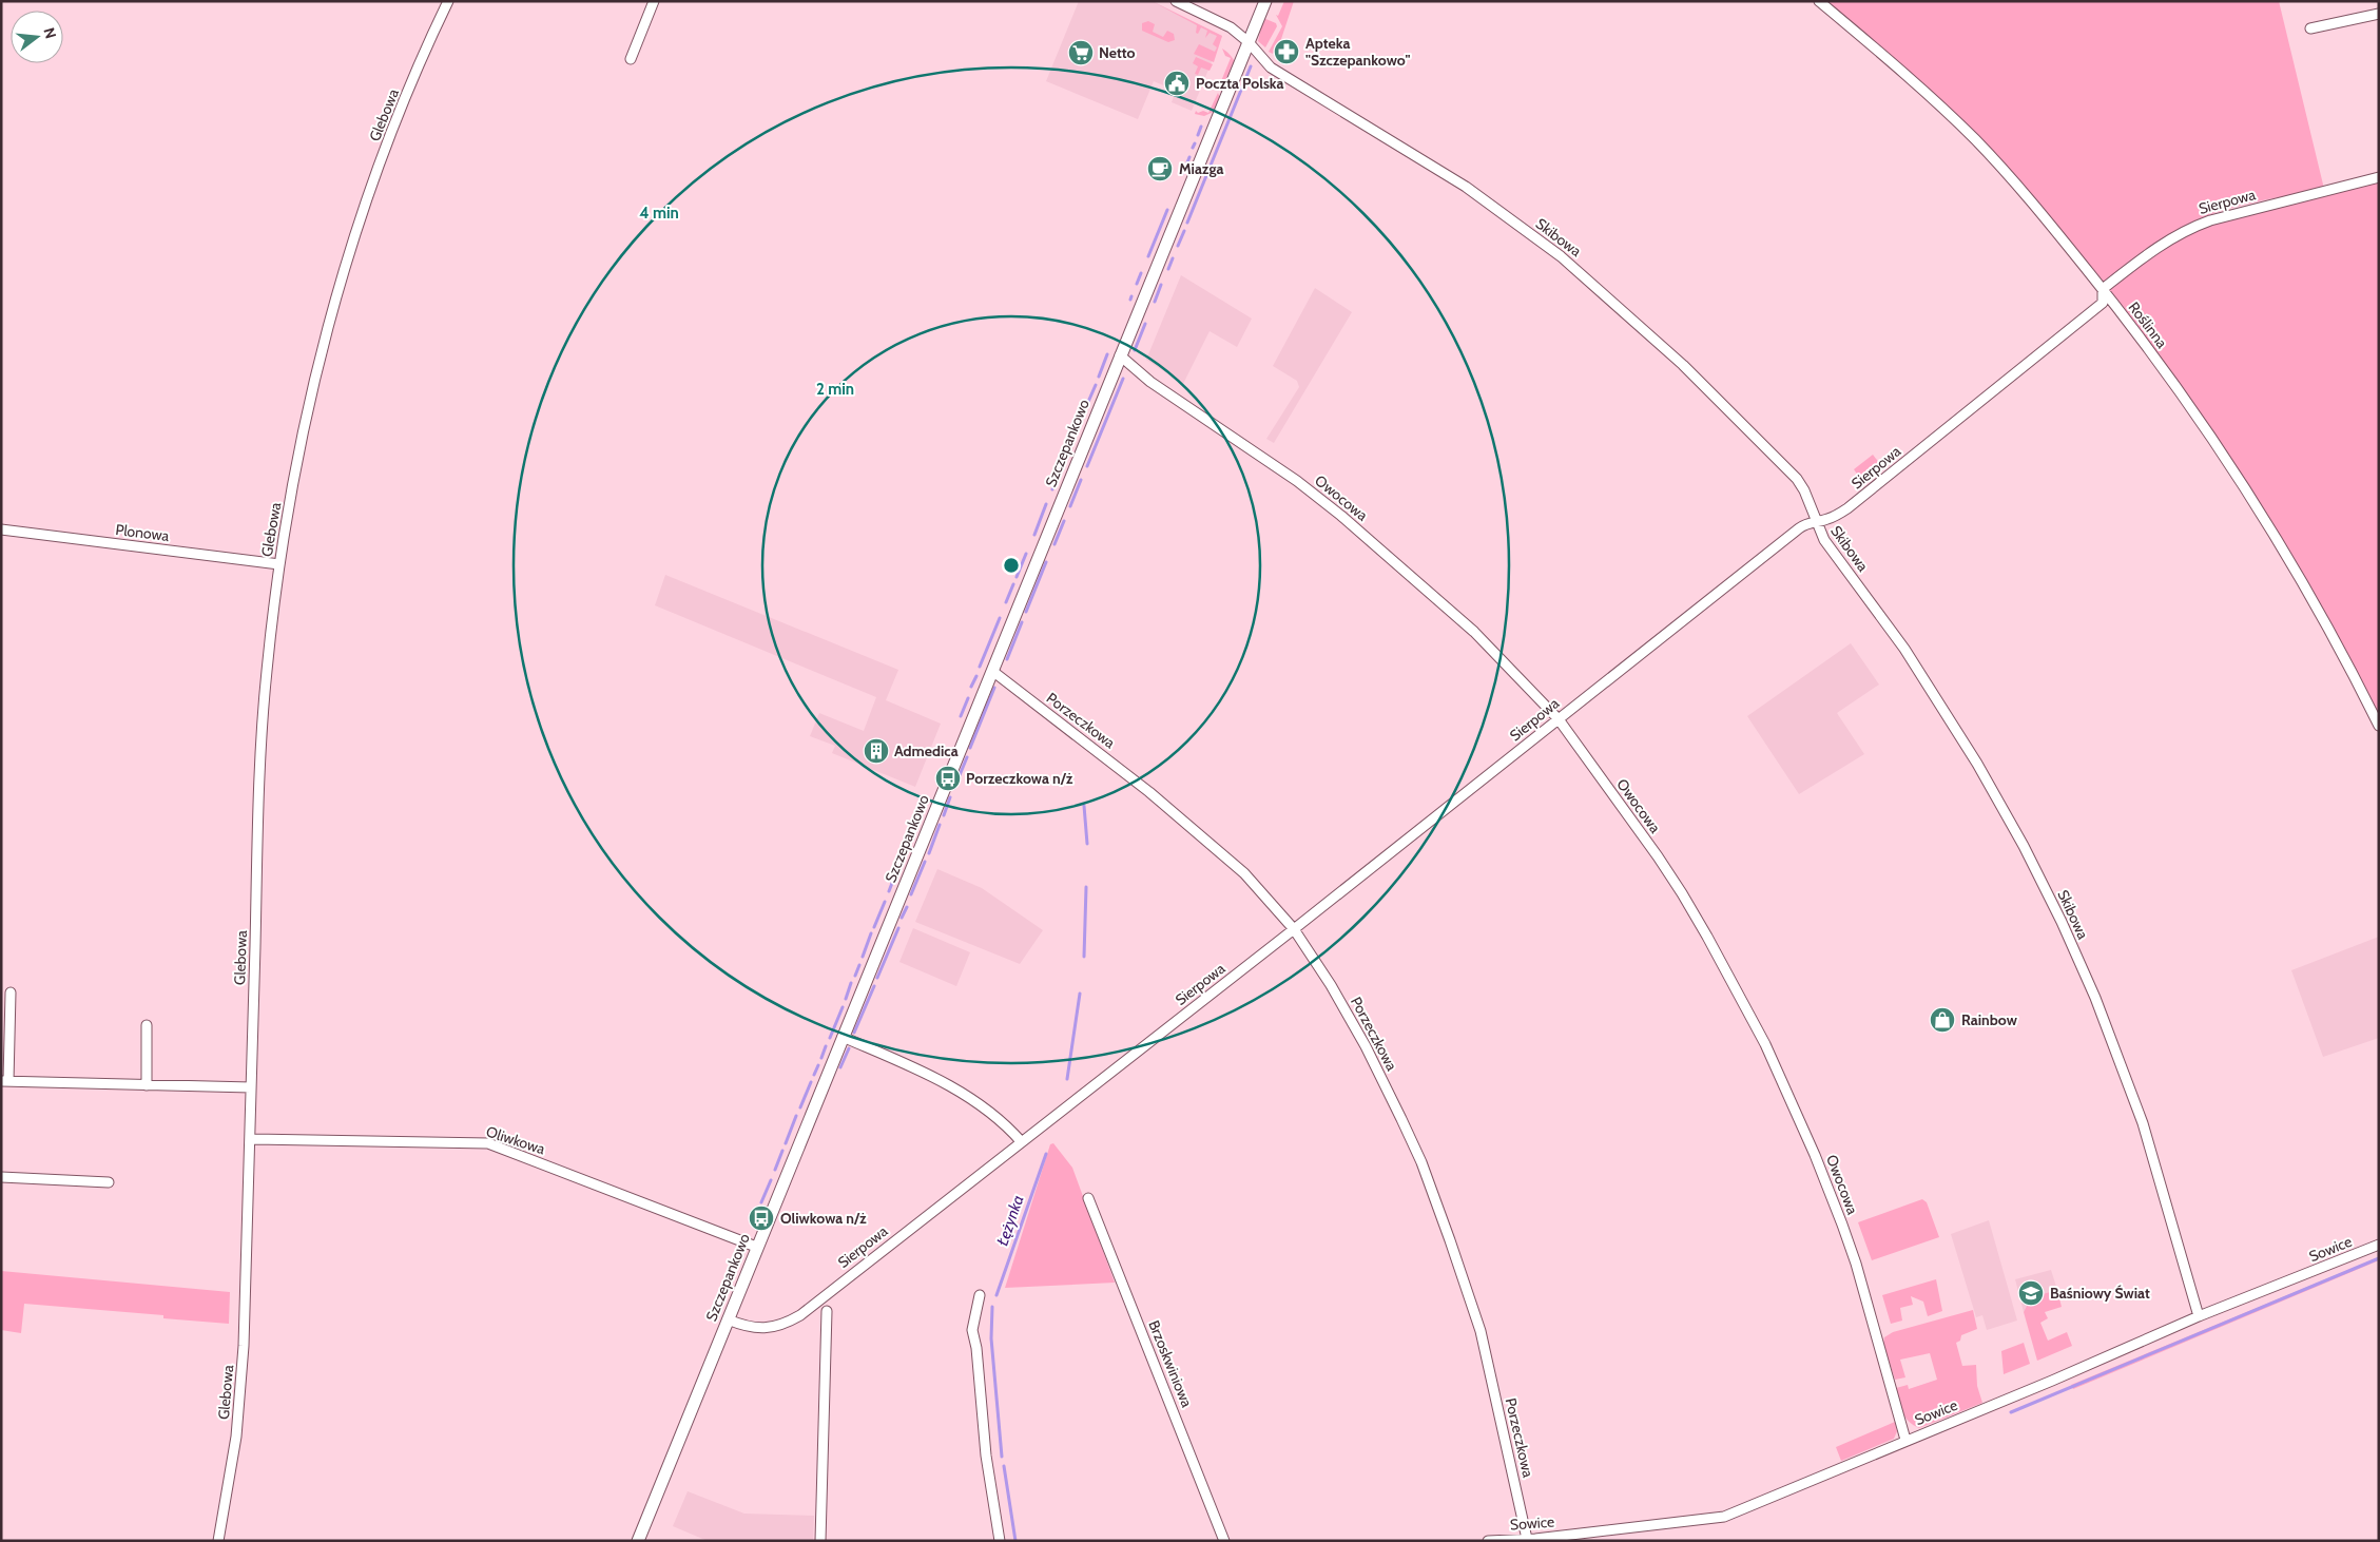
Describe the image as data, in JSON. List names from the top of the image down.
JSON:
{
  "streets": {
    "street": [
      "Glebowa",
      "Sierpowa",
      "Skibowa",
      "Roślinna",
      "Szczepankowo",
      "Owocowa",
      "Plonowa",
      "Porzeczkowa",
      "Oliwkowa",
      "Sowice",
      "Brzoskwiniowa"
    ]
  },
  "crossings": [
    ["Glebowa", "Plonowa"],
    ["Glebowa", "Oliwkowa"],
    ["Sierpowa", "Skibowa"],
    ["Sierpowa", "Roślinna"],
    ["Sierpowa", "Szczepankowo"],
    ["Sierpowa", "Owocowa"],
    ["Sierpowa", "Porzeczkowa"],
    ["Skibowa", "Szczepankowo"],
    ["Skibowa", "Sowice"],
    ["Szczepankowo", "Owocowa"],
    ["Szczepankowo", "Porzeczkowa"],
    ["Szczepankowo", "Oliwkowa"],
    ["Owocowa", "Sowice"],
    ["Porzeczkowa", "Sowice"]
  ],
  "water": ["Łężynka"],
  "places": {
    "pharmacy": ["Apteka \"Szczepankowo\""],
    "supermarket": ["Netto"],
    "public building": ["Poczta Polska"],
    "cafe": ["Miazga"],
    "building": ["Admedica"],
    "bus stop": ["Porzeczkowa n/ż", "Oliwkowa n/ż"],
    "shop": ["Rainbow"],
    "school or university": ["Baśniowy Świat"]
  },
  "north": "right",
  "rings": ["4 min", "2 min"]
}
